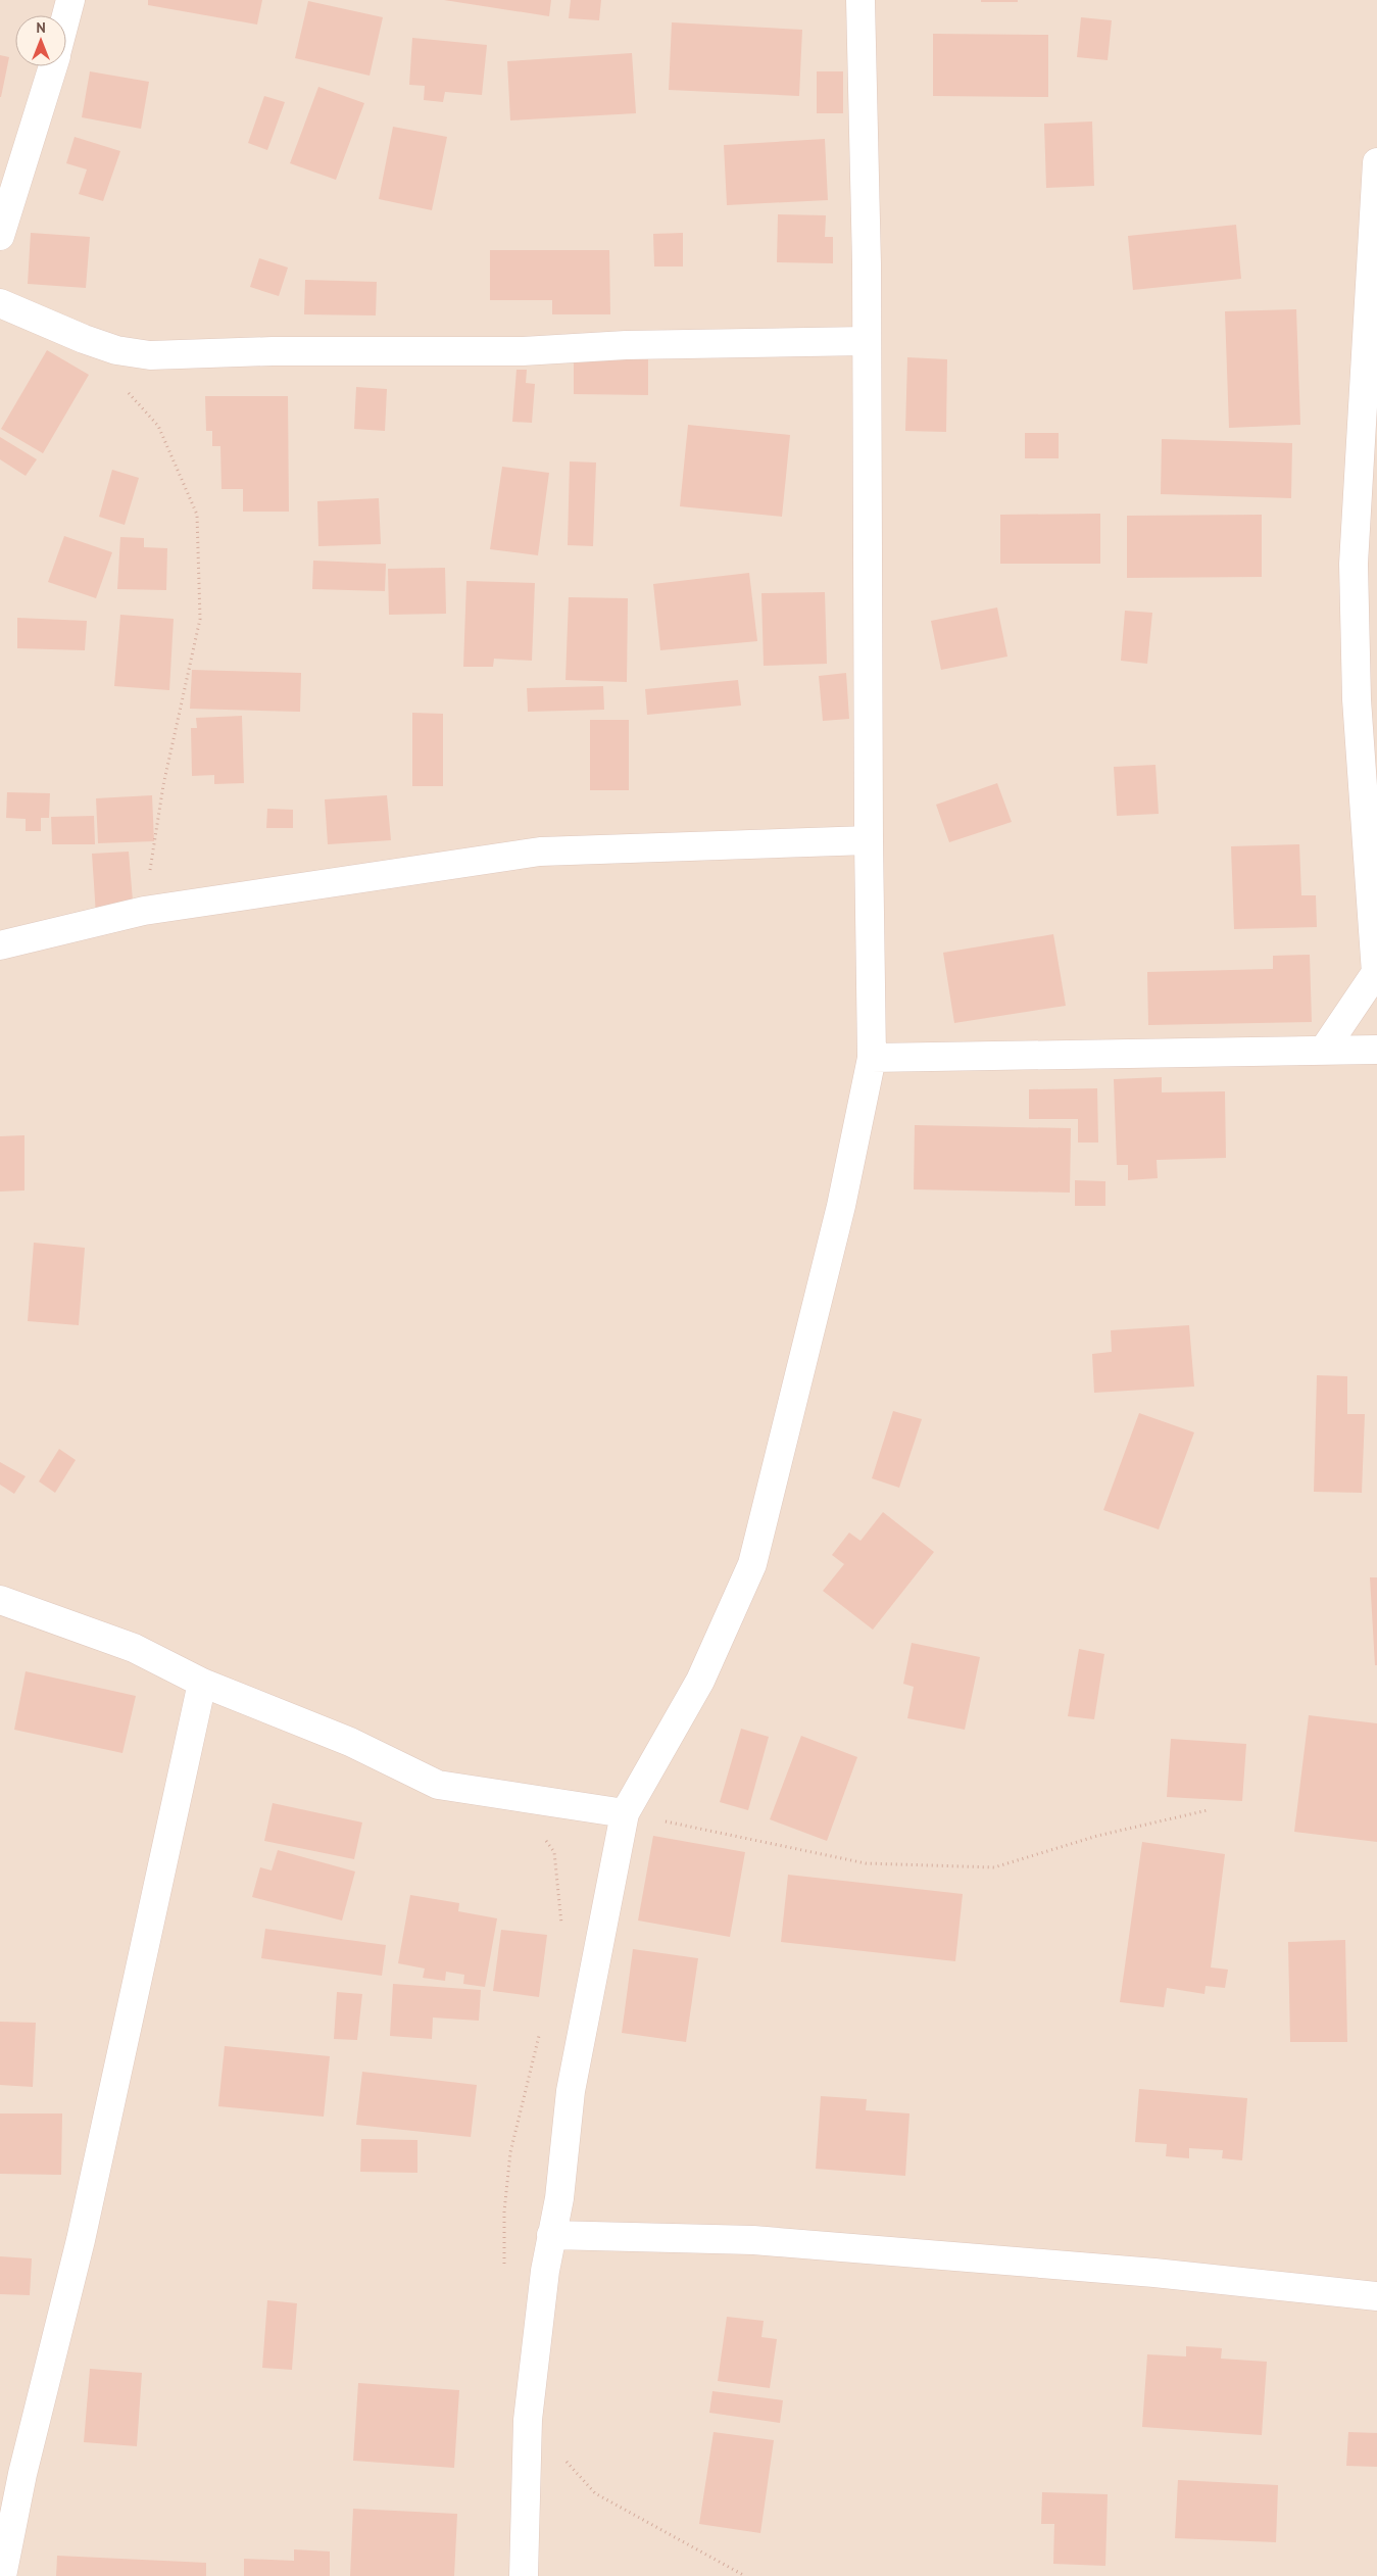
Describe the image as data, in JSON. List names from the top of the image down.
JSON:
{
  "north": "top"
}
